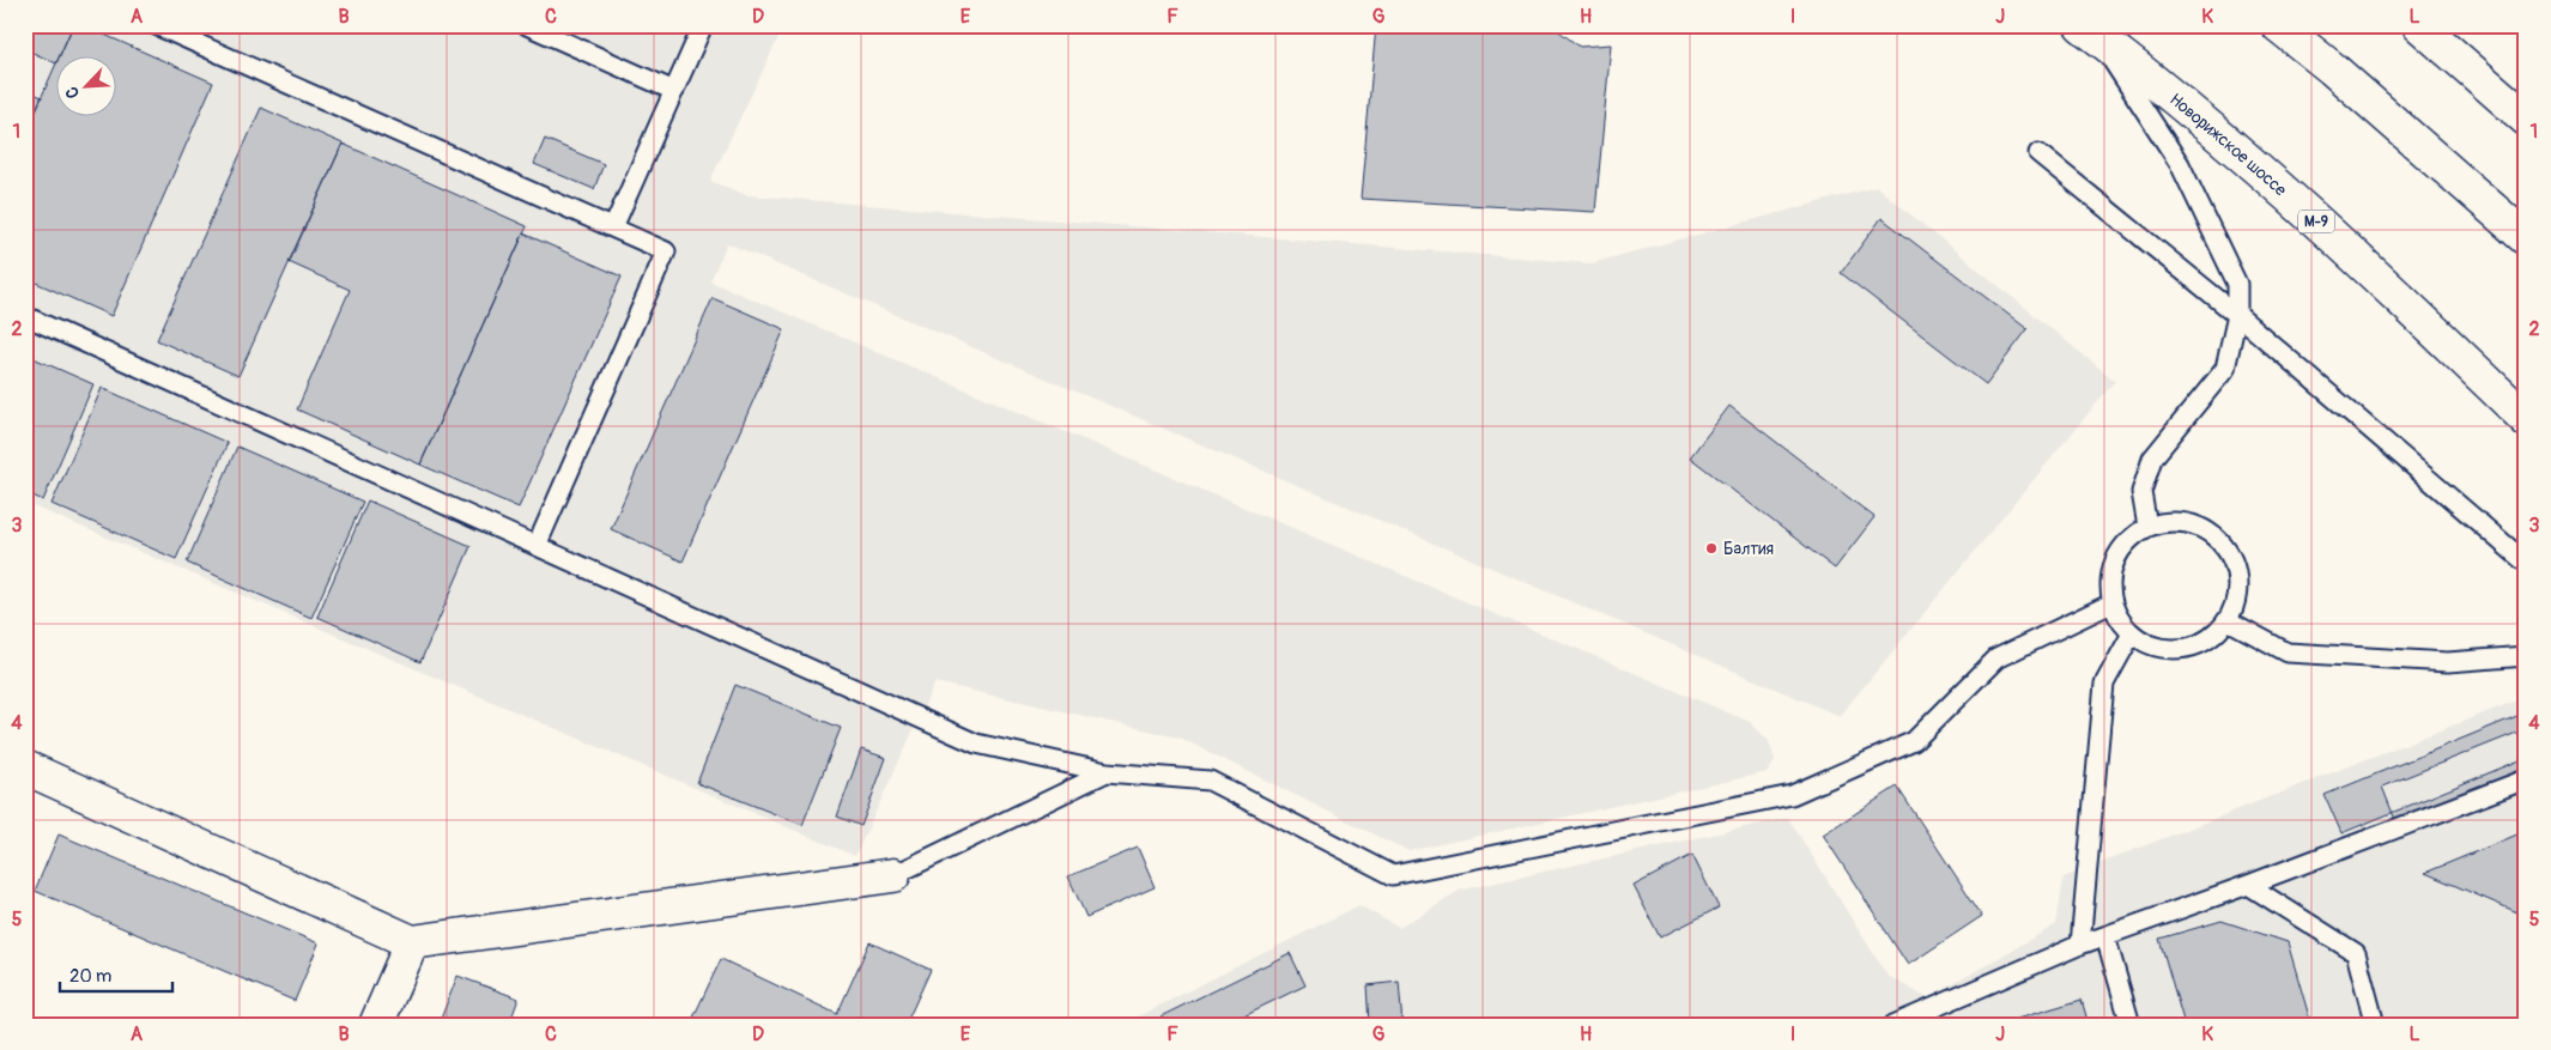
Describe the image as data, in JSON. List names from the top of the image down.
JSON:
{
  "streets": {
    "main road": ["Новорижское шоссе", "М-9"]
  },
  "places": ["Балтия"],
  "scale_bar": "20 m",
  "north": "bottom left",
  "grid": {
    "columns": [
      "A",
      "B",
      "C",
      "D",
      "E",
      "F",
      "G",
      "H",
      "I",
      "J",
      "K",
      "L"
    ],
    "rows": [
      "1",
      "2",
      "3",
      "4",
      "5"
    ]
  }
}
